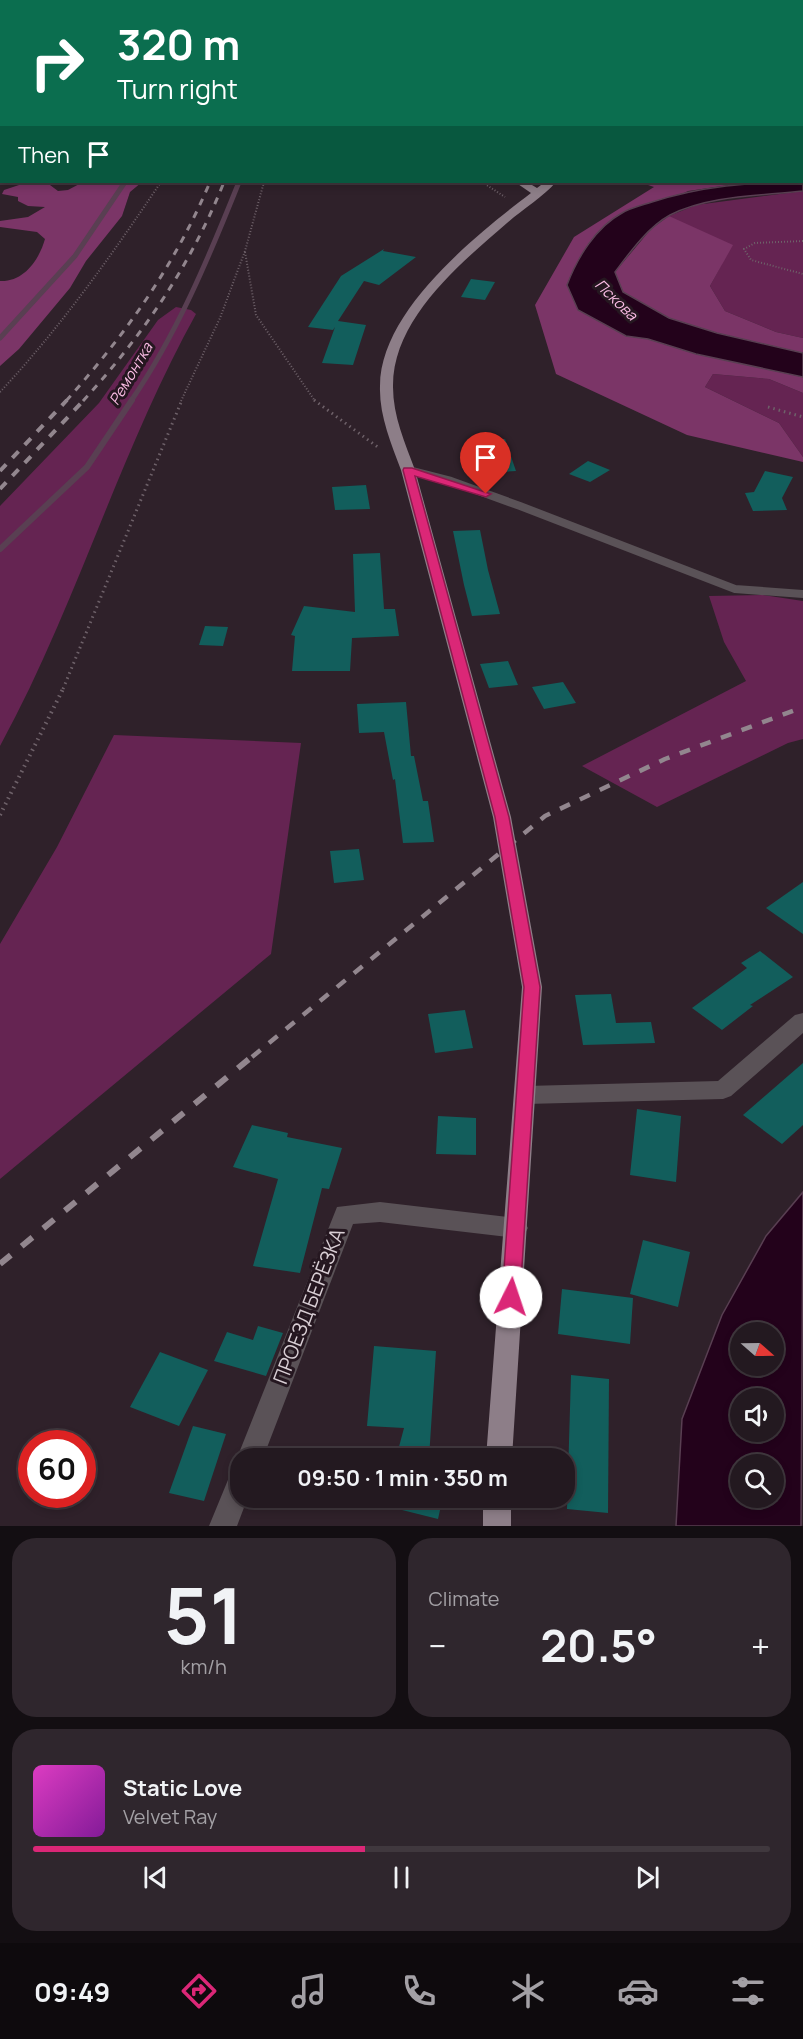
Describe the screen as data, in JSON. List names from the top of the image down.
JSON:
{
  "streets": {
    "street": ["ПРОЕЗД БЕРЁЗКА"]
  },
  "water": ["Пскова", "Ремонтка"],
  "north": "right",
  "page": {
    "turn": ["320 m", "Turn right"],
    "then": "Then",
    "limit": "60",
    "trip": "09:50 · 1 min · 350 m",
    "tile": [
      ["51", "km/h"],
      "Climate"
    ],
    "heat": ["−", "20.5°", "+"],
    "song": ["Static Love", "Velvet Ray"],
    "tabs": "09:49"
  }
}
